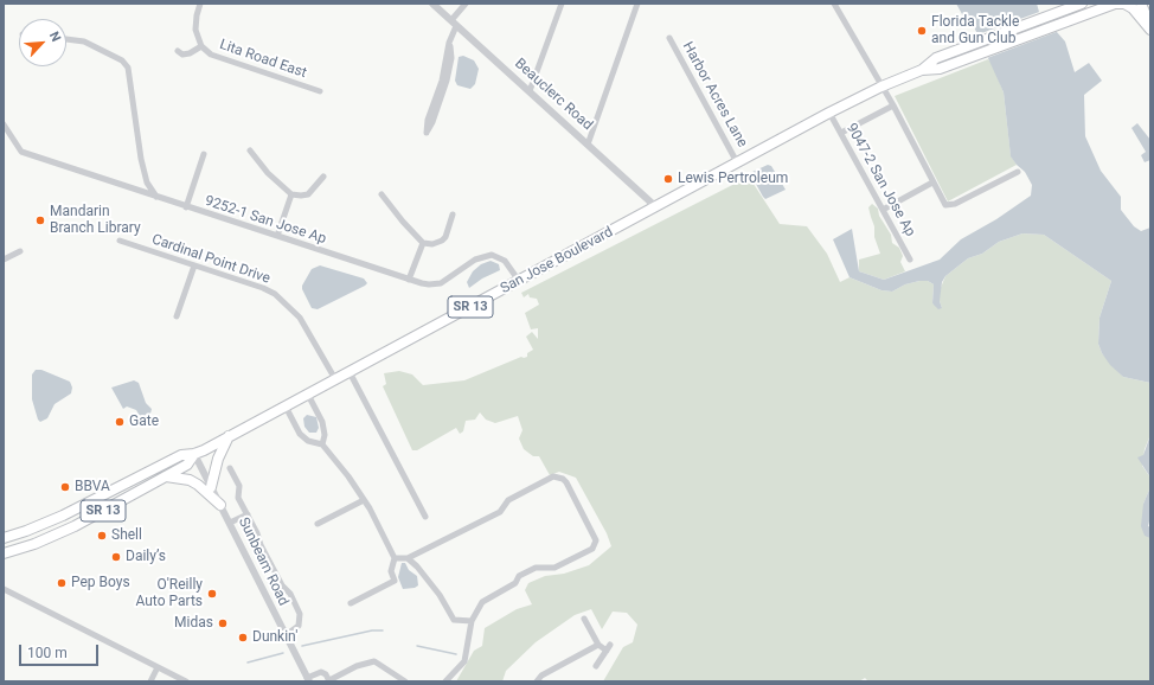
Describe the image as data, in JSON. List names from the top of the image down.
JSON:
{
  "streets": {
    "main road": ["San Jose Boulevard", "SR 13"],
    "street": [
      "Lita Road East",
      "Beauclerc Road",
      "Harbor Acres Lane",
      "9047-2 San Jose Ap",
      "9252-1 San Jose Ap",
      "Cardinal Point Drive",
      "Sunbeam Road"
    ]
  },
  "crossings": [
    ["Beauclerc Road", "San Jose Boulevard"],
    ["Harbor Acres Lane", "San Jose Boulevard"],
    ["9047-2 San Jose Ap", "San Jose Boulevard"],
    ["9252-1 San Jose Ap", "San Jose Boulevard"],
    ["Cardinal Point Drive", "San Jose Boulevard"],
    ["San Jose Boulevard", "Sunbeam Road"]
  ],
  "places": [
    "Florida Tackle and Gun Club",
    "Lewis Pertroleum",
    "Mandarin Branch Library",
    "Gate",
    "BBVA",
    "Shell",
    "Daily’s",
    "Pep Boys",
    "O'Reilly Auto Parts",
    "Midas",
    "Dunkin'"
  ],
  "scale_bar": "100 m",
  "north": "top right"
}
